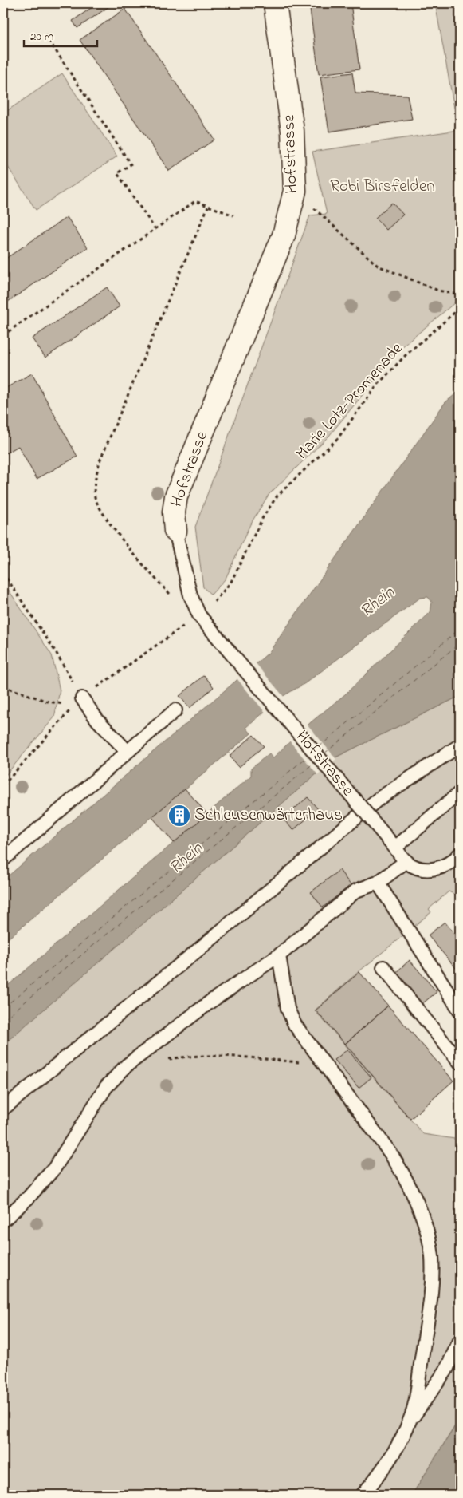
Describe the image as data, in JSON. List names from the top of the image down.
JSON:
{
  "streets": {
    "street": ["Hofstrasse"],
    "path": ["Marie Lotz-Promenade"]
  },
  "crossings": [
    ["Hofstrasse", "Marie Lotz-Promenade"]
  ],
  "water": ["Rhein"],
  "parks": ["Robi Birsfelden"],
  "places": {
    "building": ["Schleusenwärterhaus"]
  },
  "scale_bar": "20 m"
}
